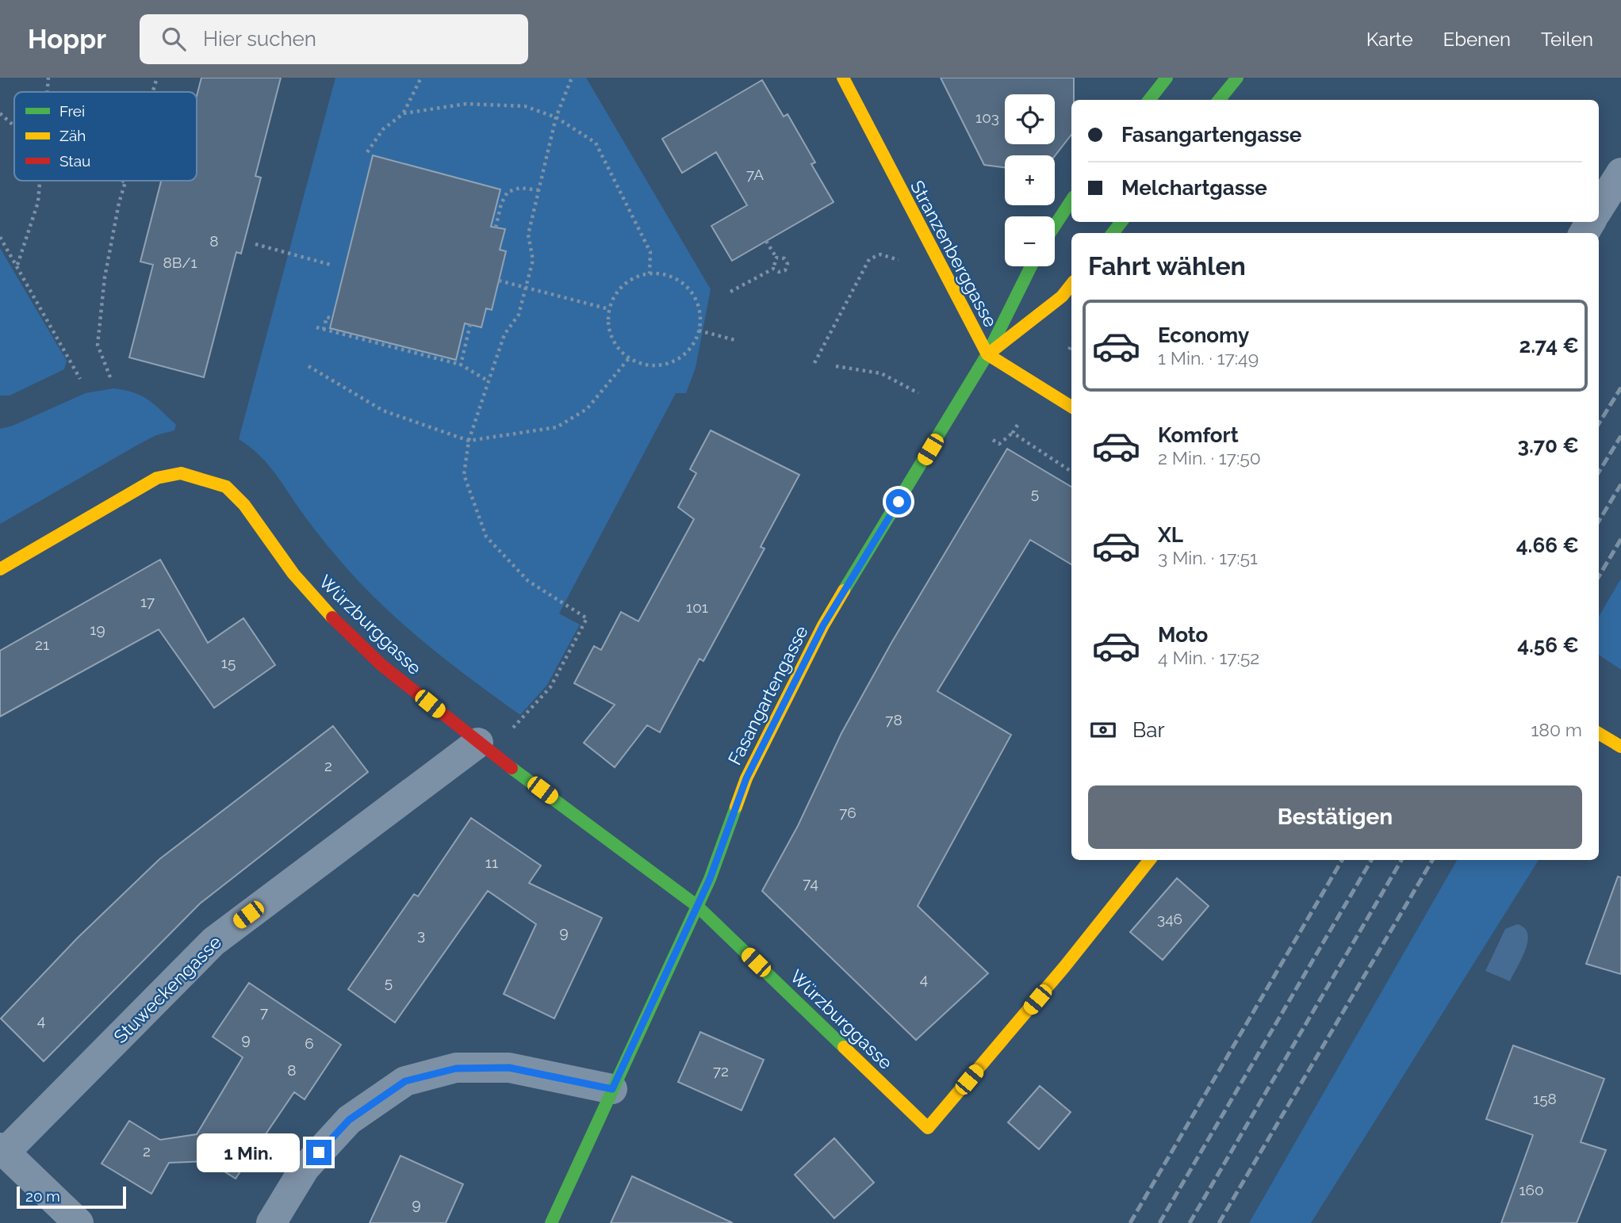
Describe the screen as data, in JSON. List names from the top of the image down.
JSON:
{
  "streets": {
    "street": [
      "Stranzenberggasse",
      "Würzburggasse",
      "Fasangartengasse",
      "Stuweckengasse"
    ]
  },
  "crossings": [
    ["Stranzenberggasse", "Fasangartengasse"],
    ["Würzburggasse", "Fasangartengasse"],
    ["Würzburggasse", "Stuweckengasse"]
  ],
  "house_numbers": [
    "103",
    "7A",
    "8",
    "8B/1",
    "5",
    "17",
    "101",
    "19",
    "21",
    "15",
    "78",
    "2",
    "76",
    "11",
    "74",
    "346",
    "9",
    "3",
    "4",
    "5",
    "7",
    "4",
    "9",
    "6",
    "8",
    "72",
    "158",
    "2",
    "160",
    "9"
  ],
  "legend": ["Frei", "Zäh", "Stau"],
  "scale_bar": "20 m",
  "page": {
    "header": "Hoppr",
    "search": "Hier suchen",
    "nav": ["Karte", "Ebenen", "Teilen"],
    "map_buttons": ["+", "−"],
    "banner": ["Fasangartengasse", "Melchartgasse"],
    "heading": "Fahrt wählen",
    "list": [
      {
        "name": "Economy",
        "note": "1 Min. · 17:49",
        "value": "2.74 €"
      },
      {
        "name": "Komfort",
        "note": "2 Min. · 17:50",
        "value": "3.70 €"
      },
      {
        "name": "XL",
        "note": "3 Min. · 17:51",
        "value": "4.66 €"
      },
      {
        "name": "Moto",
        "note": "4 Min. · 17:52",
        "value": "4.56 €"
      }
    ],
    "pay": ["Bar", "180 m"],
    "buttons": "Bestätigen",
    "bubble": "1 Min.",
    "scale": "20 m"
  }
}
